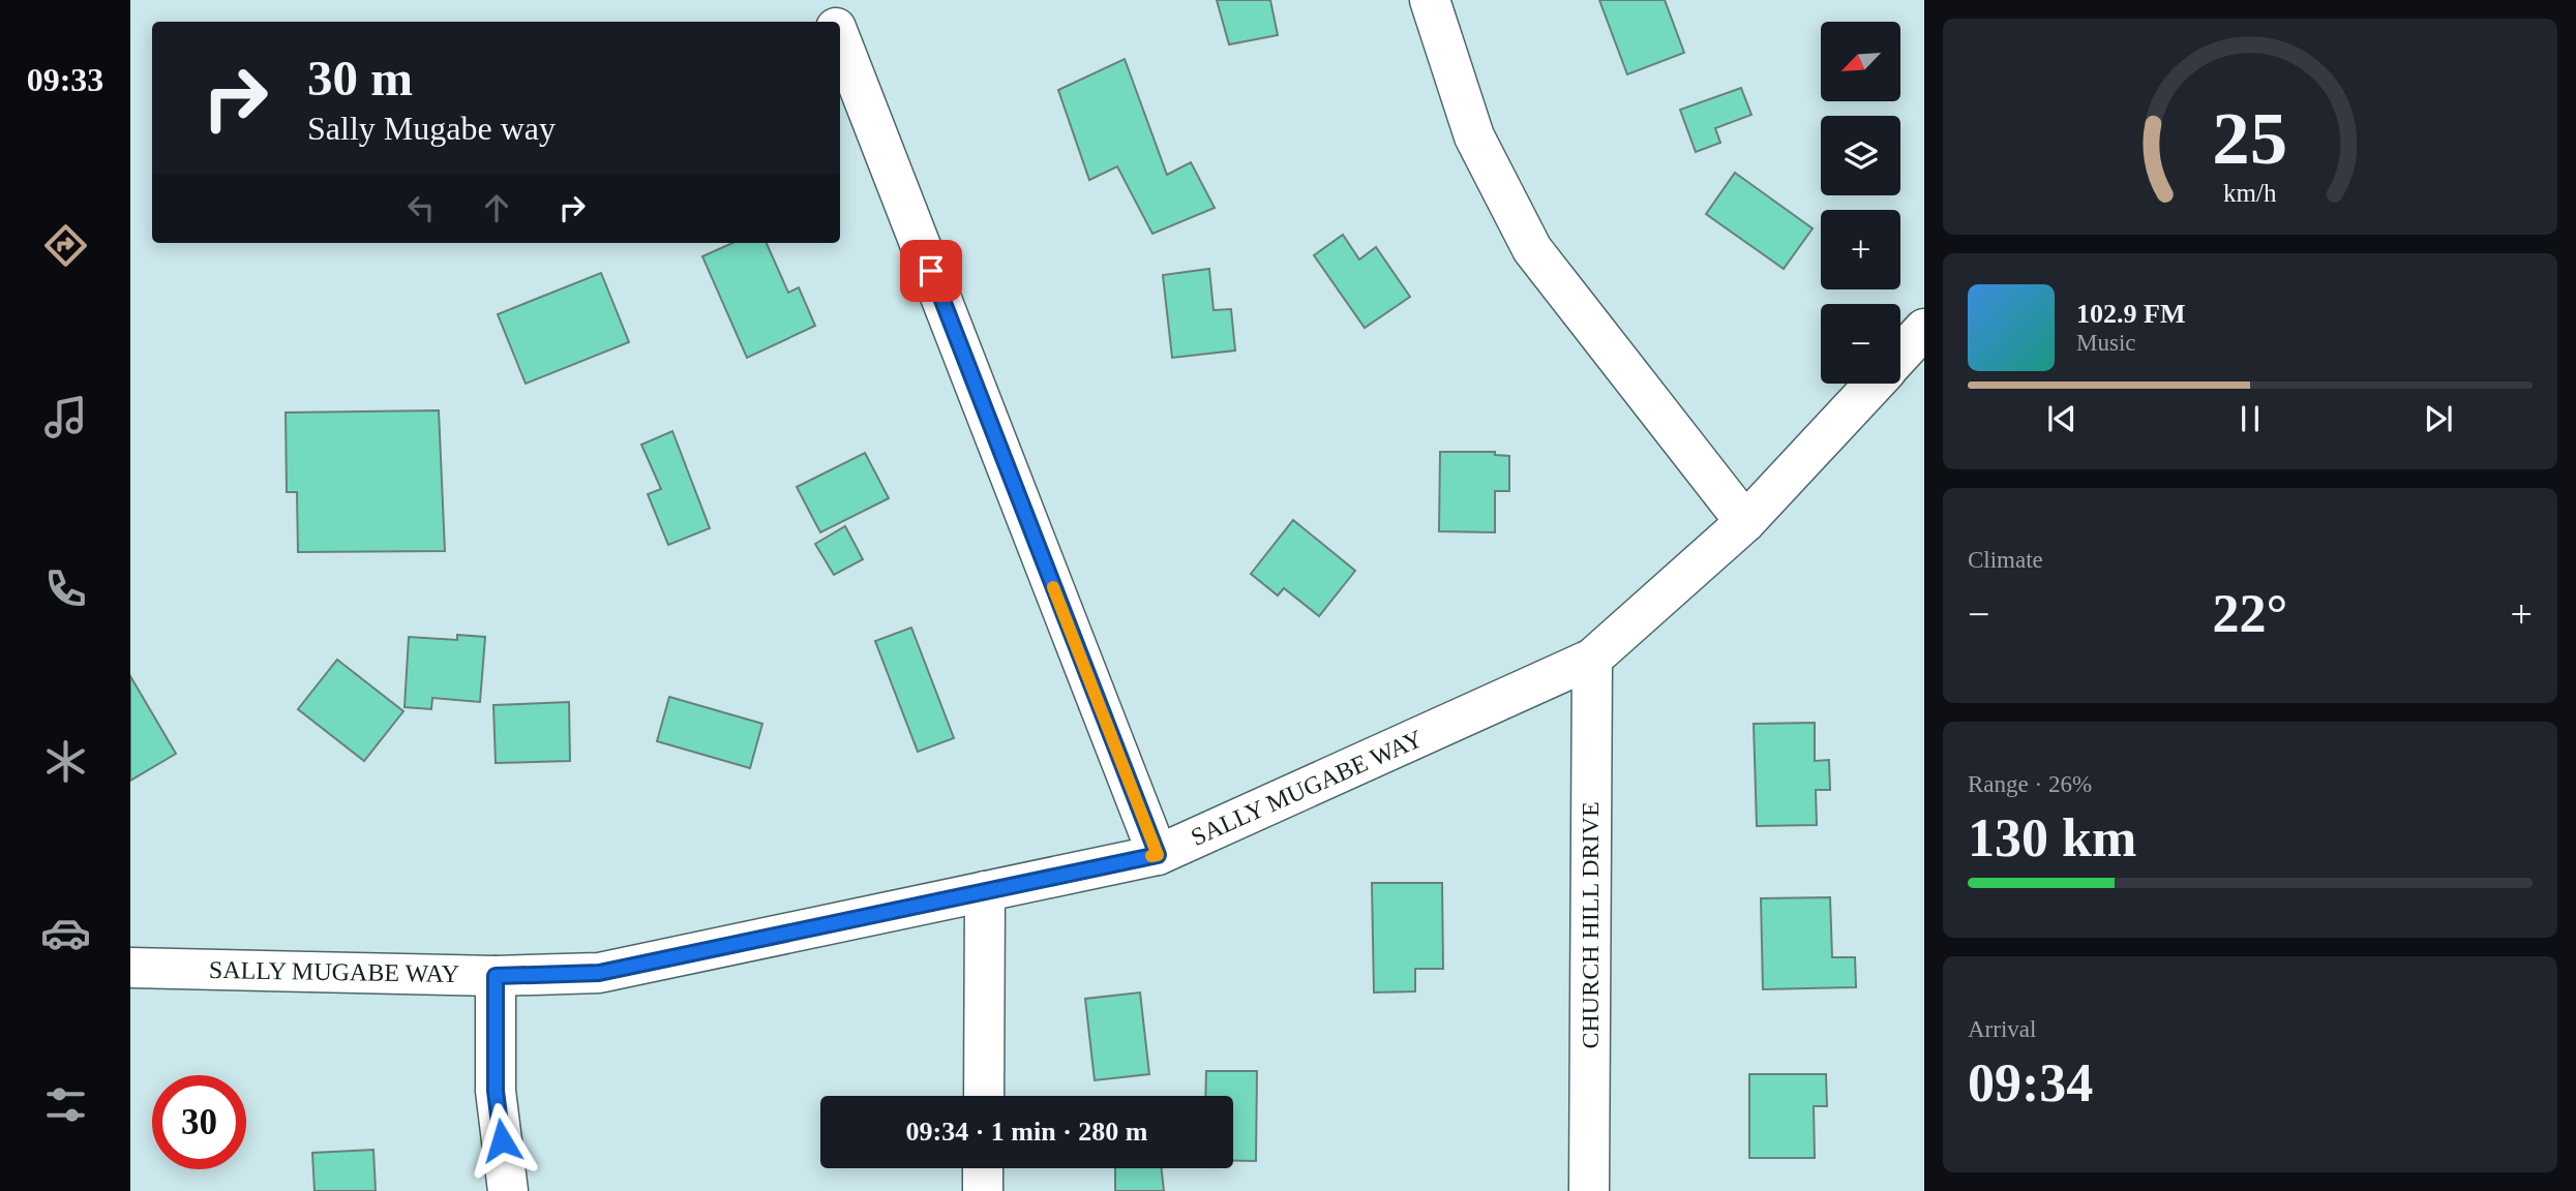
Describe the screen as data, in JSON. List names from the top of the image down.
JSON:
{
  "streets": {
    "street": ["SALLY MUGABE WAY", "CHURCH HILL DRIVE"]
  },
  "crossings": [
    ["SALLY MUGABE WAY", "CHURCH HILL DRIVE"]
  ],
  "north": "bottom left",
  "page": {
    "tabs": "09:33",
    "map_buttons": ["+", "−"],
    "turn": ["30 m", "Sally Mugabe way"],
    "song": ["102.9 FM", "Music"],
    "tile": [
      "Climate",
      ["Range · 26%", "130 km"],
      ["Arrival", "09:34"]
    ],
    "heat": ["−", "22°", "+"],
    "limit": "30",
    "trip": "09:34 · 1 min · 280 m",
    "gauge": ["25", "km/h"]
  }
}
